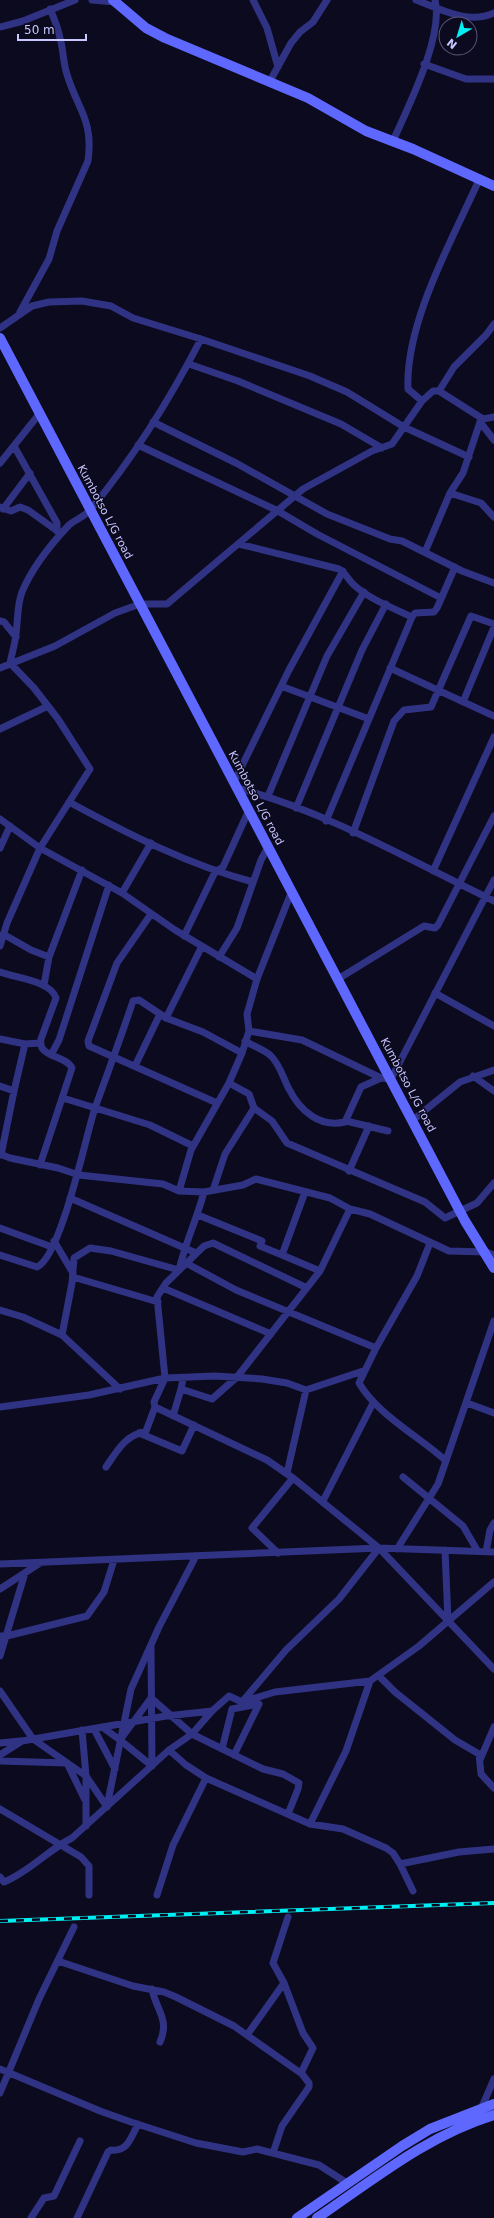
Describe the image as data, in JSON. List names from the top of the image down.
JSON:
{
  "streets": {
    "main road": ["Kumbotso L/G road"]
  },
  "scale_bar": "50 m",
  "north": "bottom left"
}
